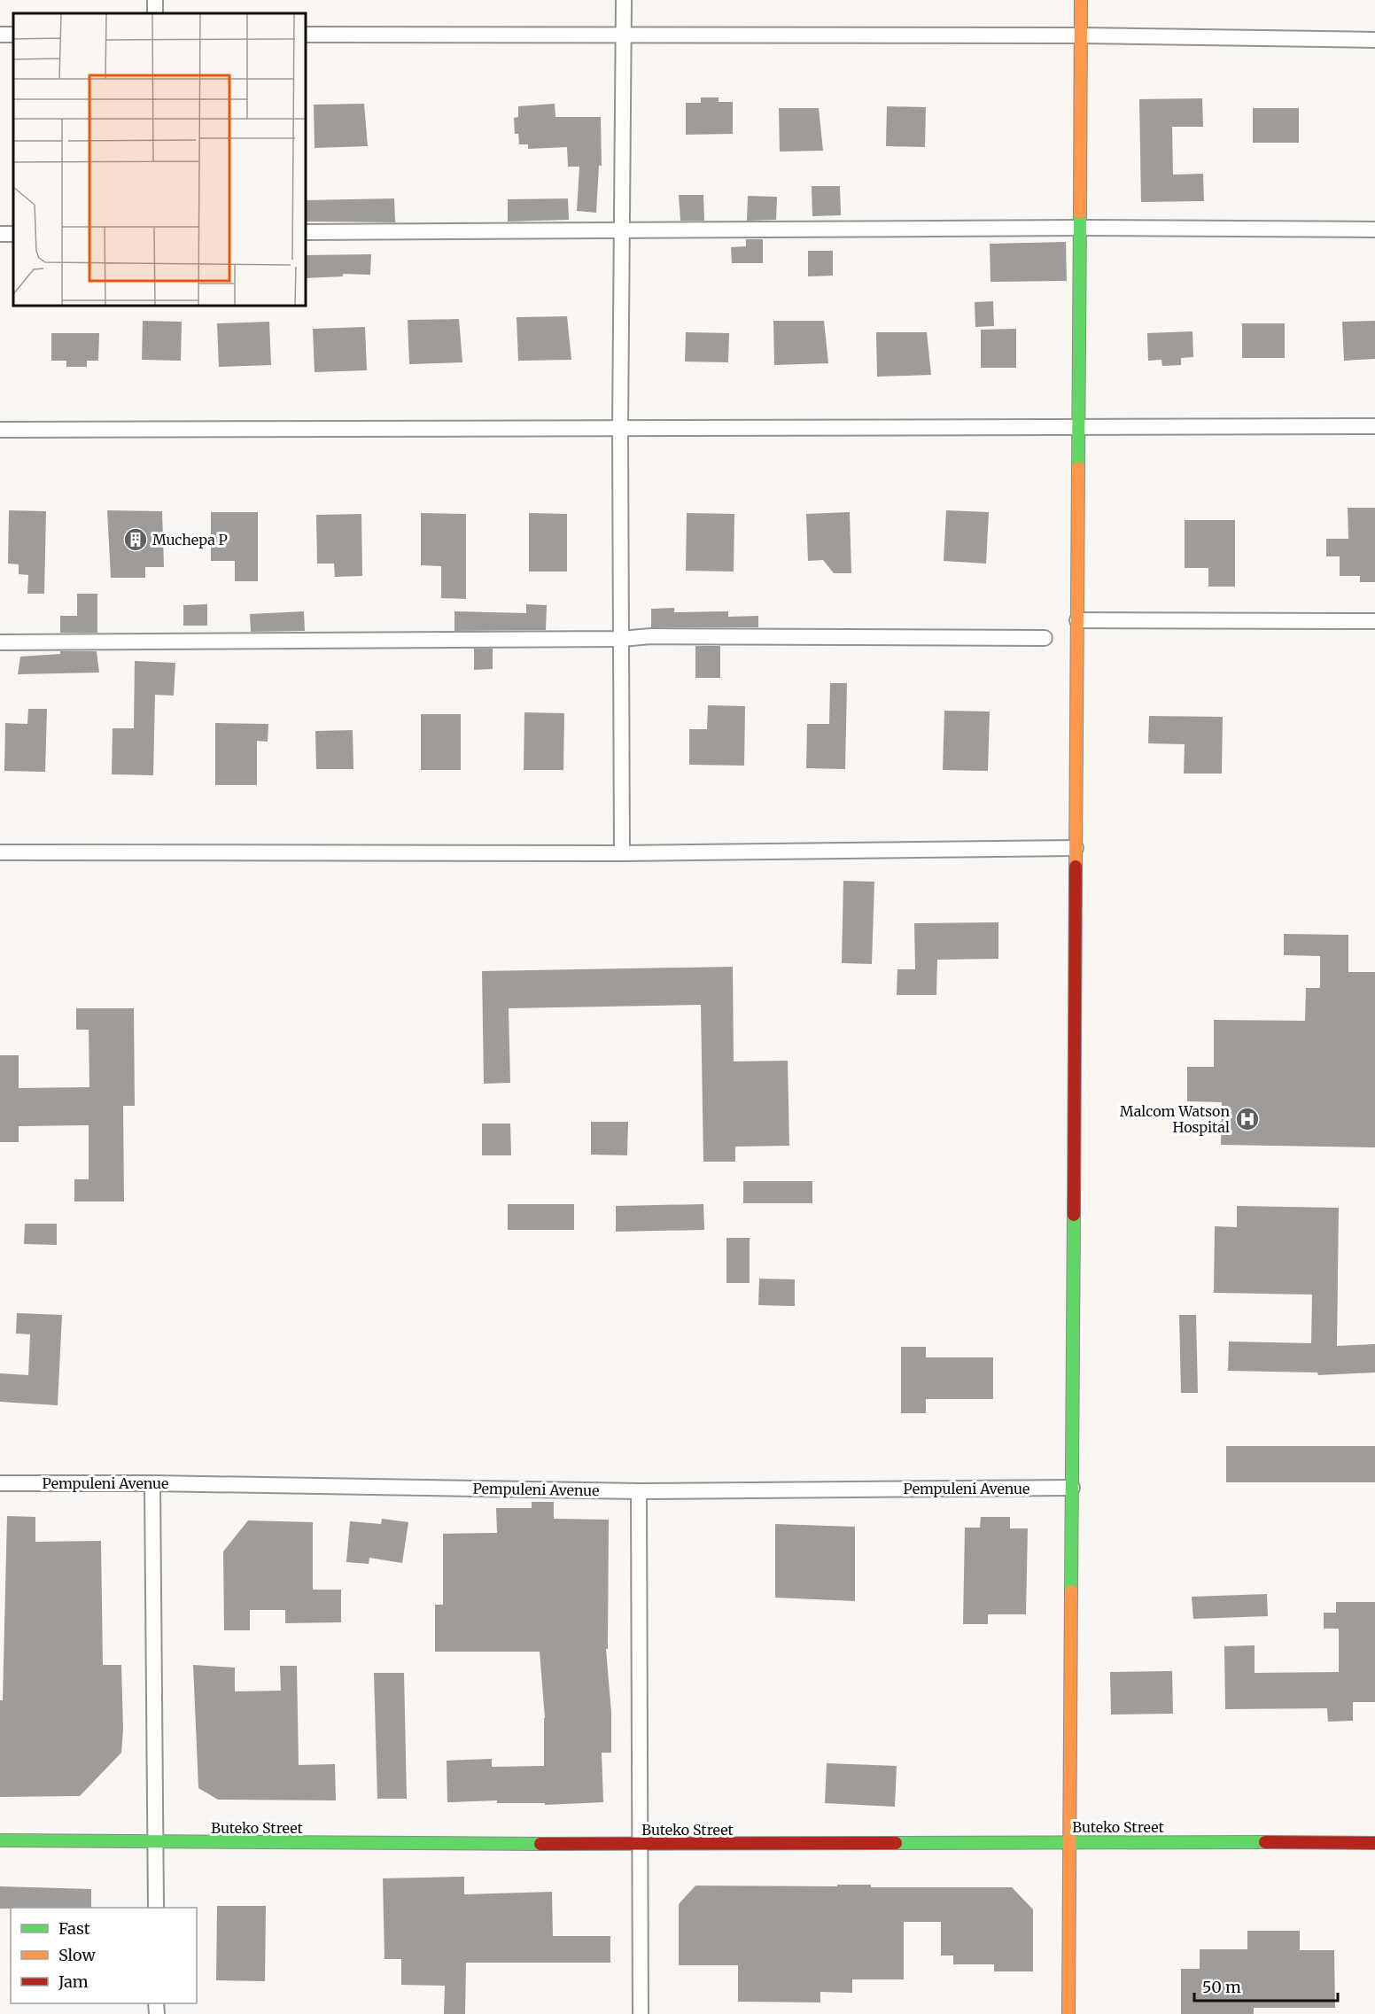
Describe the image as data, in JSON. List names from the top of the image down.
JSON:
{
  "streets": {
    "street": ["Pempuleni Avenue", "Buteko Street"]
  },
  "places": {
    "building": ["Muchepa P"],
    "hospital": ["Malcom Watson Hospital"]
  },
  "legend": ["Fast", "Slow", "Jam"],
  "scale_bar": "50 m"
}
